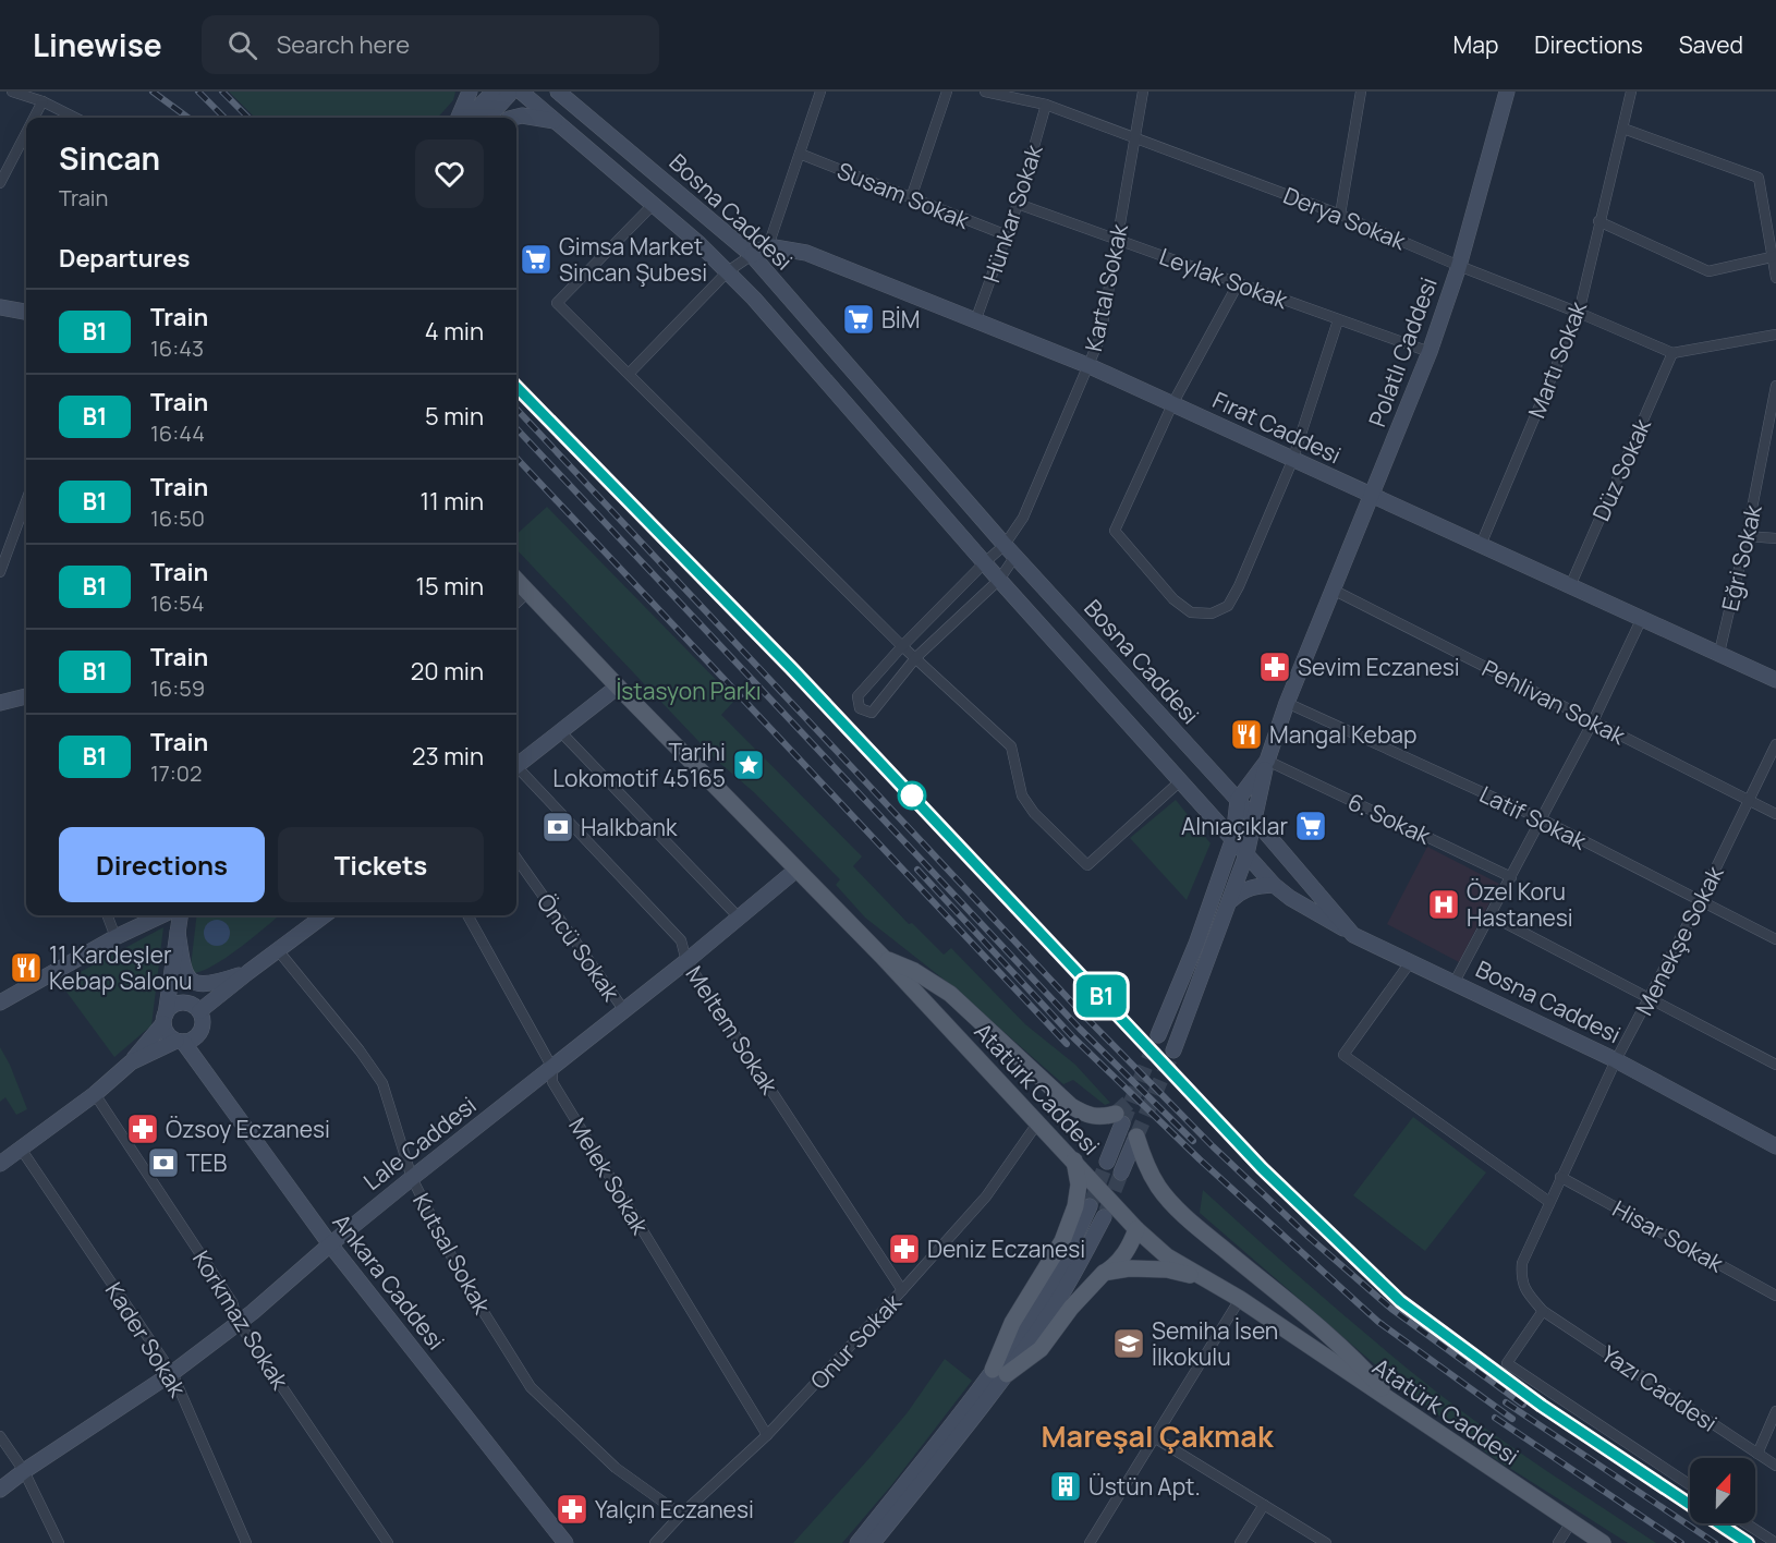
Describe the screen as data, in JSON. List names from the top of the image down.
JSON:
{
  "streets": {
    "main road": ["Atatürk Caddesi"],
    "street": [
      "Susam Sokak",
      "Bosna Caddesi",
      "Hünkar Sokak",
      "Derya Sokak",
      "Leylak Sokak",
      "Kartal Sokak",
      "Polatlı Caddesi",
      "Martı Sokak",
      "Fırat Caddesi",
      "Düz Sokak",
      "Eğri Sokak",
      "Pehlivan Sokak",
      "Latif Sokak",
      "6. Sokak",
      "Menekşe Sokak",
      "Öncü Sokak",
      "Meltem Sokak",
      "Lale Caddesi",
      "Melek Sokak",
      "Hisar Sokak",
      "Kutsal Sokak",
      "Ankara Caddesi",
      "Korkmaz Sokak",
      "Kader Sokak",
      "Onur Sokak",
      "Yazı Caddesi"
    ]
  },
  "crossings": [
    ["Susam Sokak", "Hünkar Sokak"],
    ["Bosna Caddesi", "Kartal Sokak"],
    ["Bosna Caddesi", "Polatlı Caddesi"],
    ["Bosna Caddesi", "Menekşe Sokak"],
    ["Hünkar Sokak", "Derya Sokak"],
    ["Hünkar Sokak", "Leylak Sokak"],
    ["Hünkar Sokak", "Fırat Caddesi"],
    ["Derya Sokak", "Kartal Sokak"],
    ["Derya Sokak", "Polatlı Caddesi"],
    ["Derya Sokak", "Martı Sokak"],
    ["Derya Sokak", "Düz Sokak"],
    ["Leylak Sokak", "Kartal Sokak"],
    ["Leylak Sokak", "Polatlı Caddesi"],
    ["Kartal Sokak", "Fırat Caddesi"],
    ["Polatlı Caddesi", "Fırat Caddesi"],
    ["Polatlı Caddesi", "Pehlivan Sokak"],
    ["Polatlı Caddesi", "Latif Sokak"],
    ["Polatlı Caddesi", "6. Sokak"],
    ["Martı Sokak", "Fırat Caddesi"],
    ["Fırat Caddesi", "Düz Sokak"],
    ["Fırat Caddesi", "Eğri Sokak"],
    ["Pehlivan Sokak", "Menekşe Sokak"],
    ["Latif Sokak", "Menekşe Sokak"],
    ["Menekşe Sokak", "Hisar Sokak"],
    ["Menekşe Sokak", "Yazı Caddesi"],
    ["Öncü Sokak", "Lale Caddesi"],
    ["Meltem Sokak", "Lale Caddesi"],
    ["Meltem Sokak", "Onur Sokak"],
    ["Atatürk Caddesi", "Lale Caddesi"],
    ["Atatürk Caddesi", "Onur Sokak"],
    ["Lale Caddesi", "Melek Sokak"],
    ["Lale Caddesi", "Kutsal Sokak"],
    ["Lale Caddesi", "Ankara Caddesi"],
    ["Lale Caddesi", "Korkmaz Sokak"],
    ["Lale Caddesi", "Kader Sokak"],
    ["Melek Sokak", "Onur Sokak"],
    ["Kutsal Sokak", "Onur Sokak"]
  ],
  "districts": ["Mareşal Çakmak"],
  "parks": ["İstasyon Parkı"],
  "places": {
    "supermarket": ["Gimsa Market Sincan Şubesi", "BİM", "Alnıaçıklar"],
    "pharmacy": [
      "Sevim Eczanesi",
      "Özsoy Eczanesi",
      "Deniz Eczanesi",
      "Yalçın Eczanesi"
    ],
    "restaurant": ["Mangal Kebap", "11 Kardeşler Kebap Salonu"],
    "place": ["Tarihi Lokomotif 45165"],
    "bank": ["Halkbank", "TEB"],
    "hospital": ["Özel Koru Hastanesi"],
    "school or university": ["Semiha İsen İlkokulu"],
    "building": ["Üstün Apt."]
  },
  "north": "top",
  "page": {
    "header": "Linewise",
    "search": "Search here",
    "nav": ["Map", "Directions", "Saved"],
    "on_map": "B1",
    "heading": [
      ["Sincan", "Train"],
      "Departures"
    ],
    "list": [
      {
        "mark": "B1",
        "name": "Train",
        "note": "16:43",
        "value": "4 min"
      },
      {
        "mark": "B1",
        "name": "Train",
        "note": "16:44",
        "value": "5 min"
      },
      {
        "mark": "B1",
        "name": "Train",
        "note": "16:50",
        "value": "11 min"
      },
      {
        "mark": "B1",
        "name": "Train",
        "note": "16:54",
        "value": "15 min"
      },
      {
        "mark": "B1",
        "name": "Train",
        "note": "16:59",
        "value": "20 min"
      },
      {
        "mark": "B1",
        "name": "Train",
        "note": "17:02",
        "value": "23 min"
      }
    ],
    "buttons": ["Directions", "Tickets"]
  }
}
